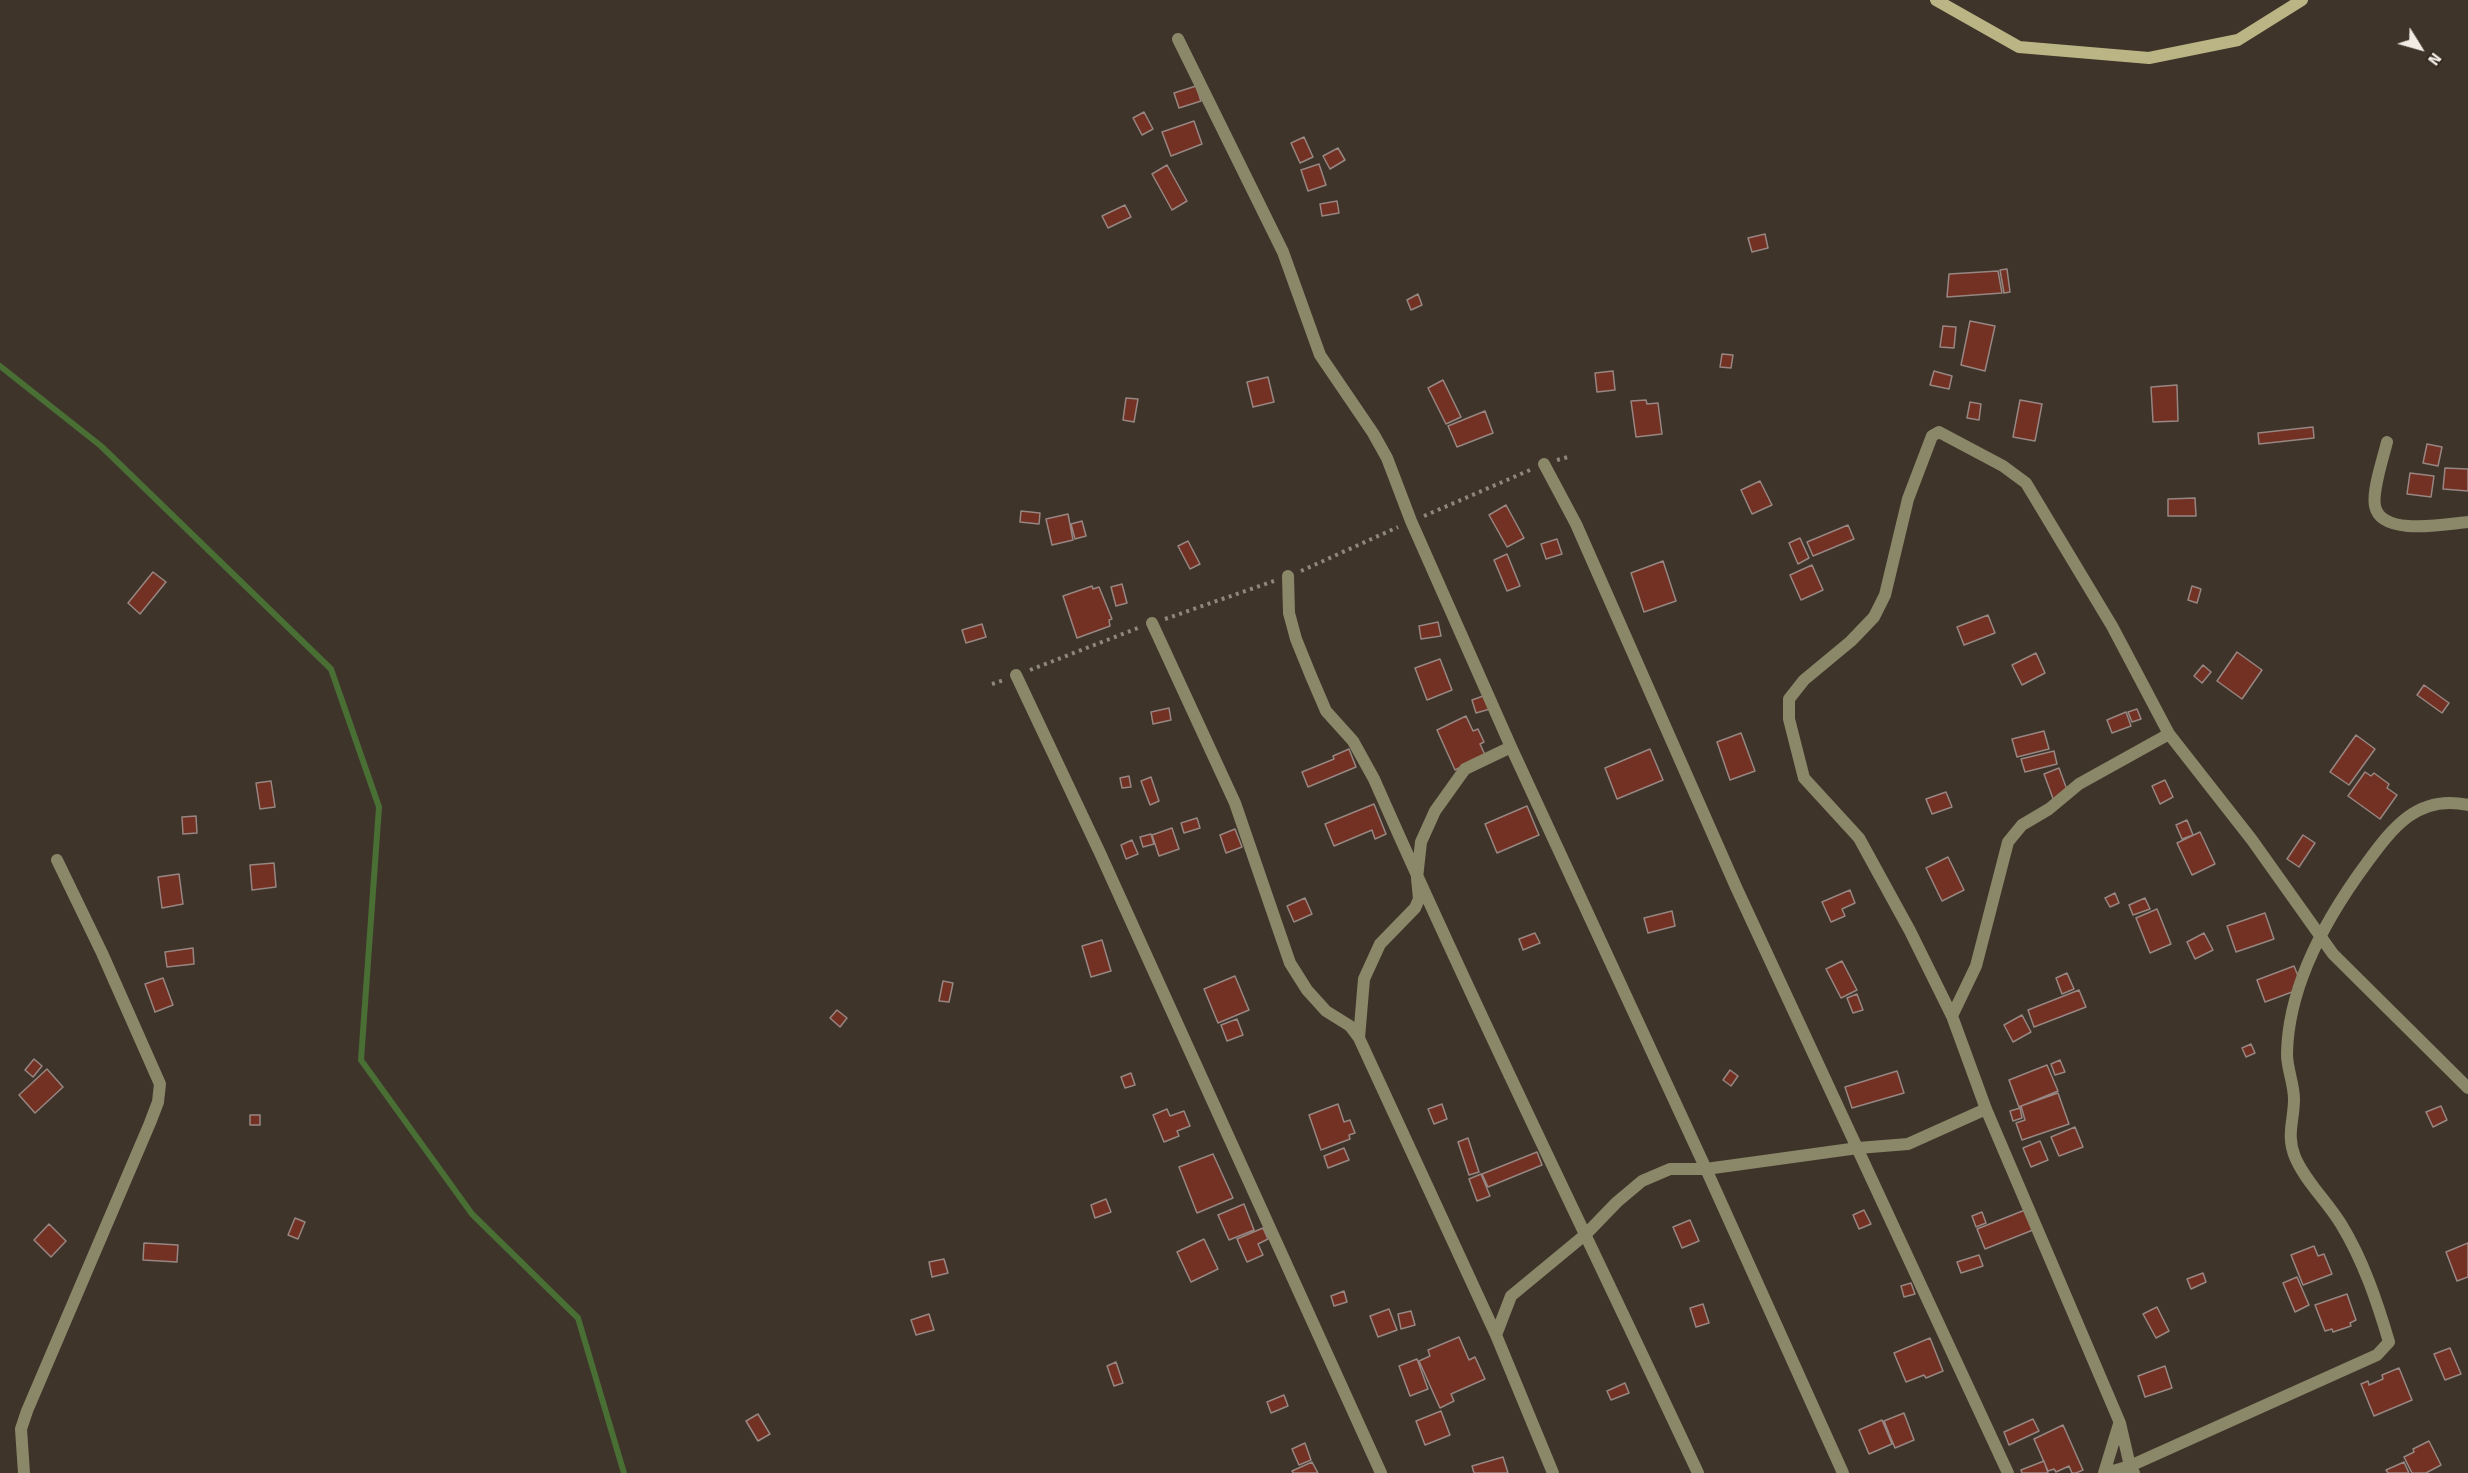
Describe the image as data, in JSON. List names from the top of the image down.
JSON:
{
  "north": "bottom right"
}
